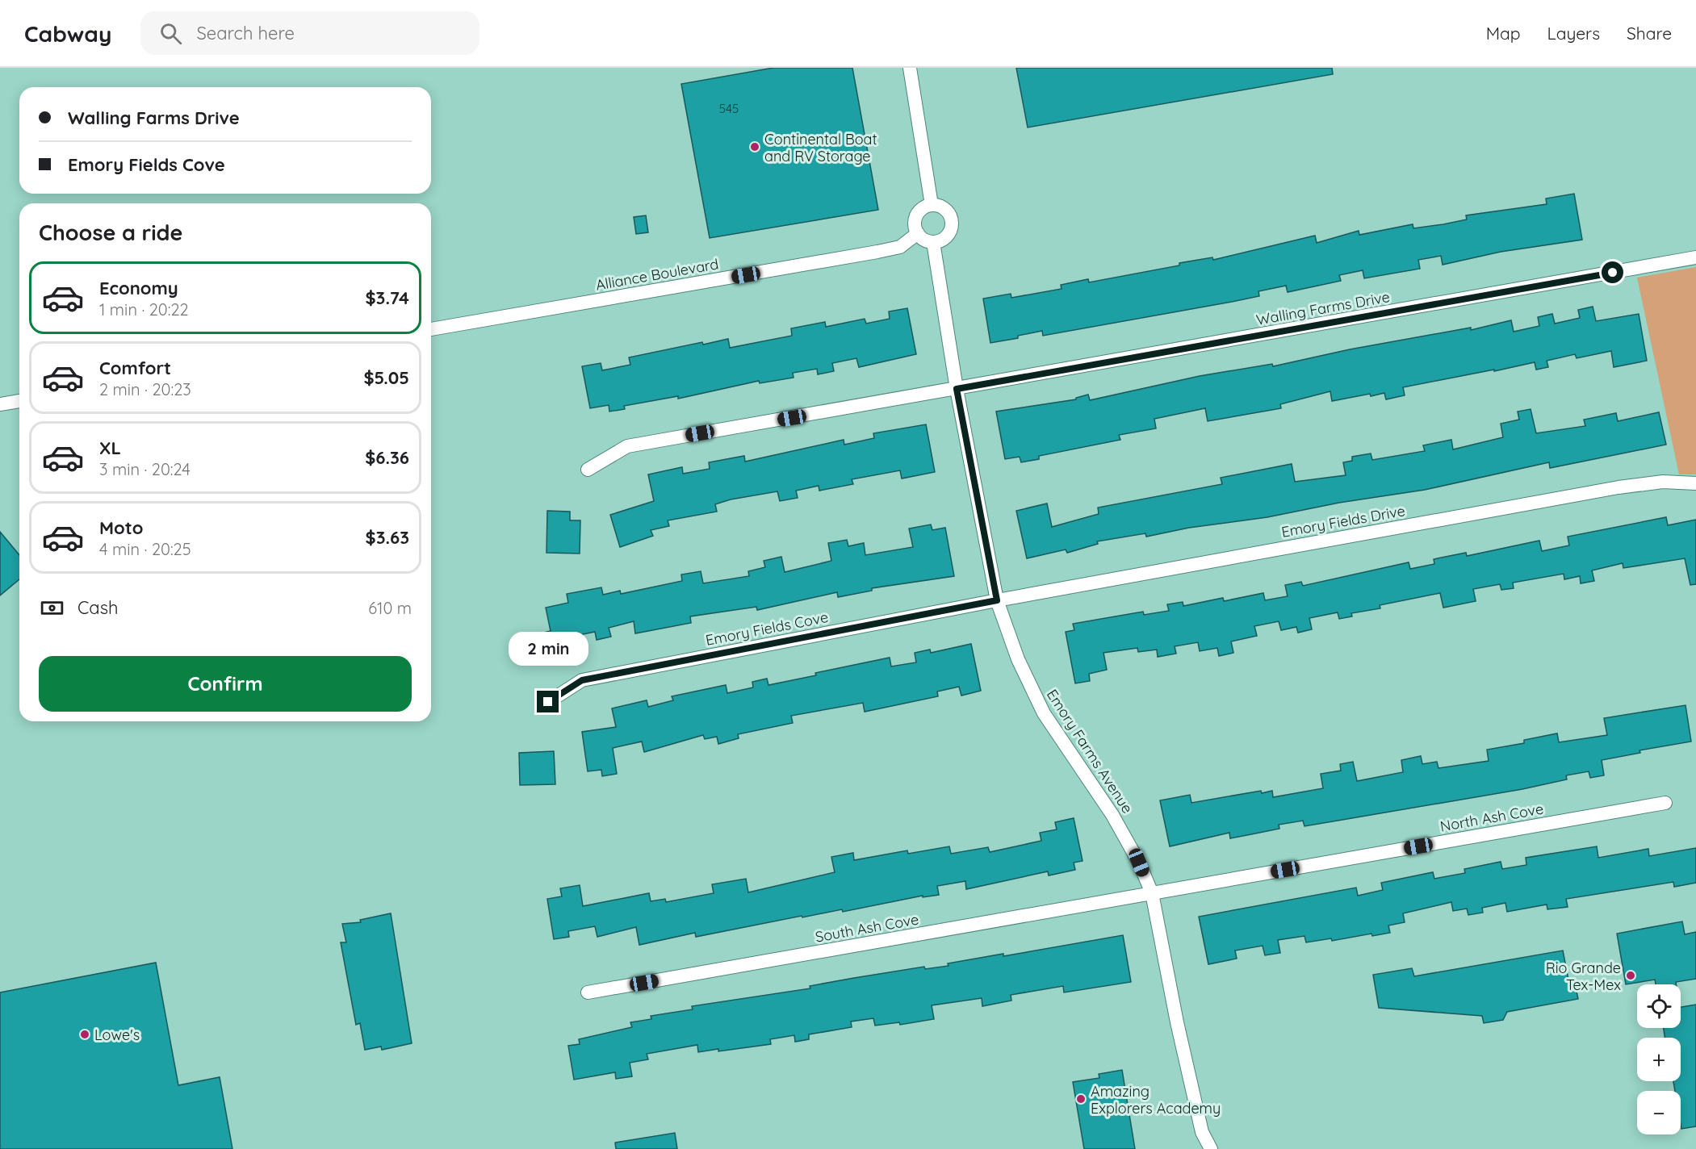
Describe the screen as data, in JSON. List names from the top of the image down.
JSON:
{
  "streets": {
    "street": [
      "Alliance Boulevard",
      "Walling Farms Drive",
      "Emory Fields Drive",
      "Emory Fields Cove",
      "Emory Farms Avenue",
      "North Ash Cove",
      "South Ash Cove"
    ]
  },
  "crossings": [
    ["Alliance Boulevard", "Emory Farms Avenue"],
    ["Walling Farms Drive", "Emory Farms Avenue"],
    ["Emory Fields Drive", "Emory Fields Cove"],
    ["Emory Fields Drive", "Emory Farms Avenue"],
    ["Emory Fields Cove", "Emory Farms Avenue"],
    ["Emory Farms Avenue", "North Ash Cove"],
    ["Emory Farms Avenue", "South Ash Cove"],
    ["North Ash Cove", "South Ash Cove"]
  ],
  "places": [
    "Continental Boat and RV Storage",
    "Rio Grande Tex-Mex",
    "Lowe's",
    "Amazing Explorers Academy"
  ],
  "house_numbers": ["545"],
  "page": {
    "header": "Cabway",
    "search": "Search here",
    "nav": ["Map", "Layers", "Share"],
    "banner": ["Walling Farms Drive", "Emory Fields Cove"],
    "heading": "Choose a ride",
    "list": [
      {
        "name": "Economy",
        "note": "1 min · 20:22",
        "value": "$3.74"
      },
      {
        "name": "Comfort",
        "note": "2 min · 20:23",
        "value": "$5.05"
      },
      {
        "name": "XL",
        "note": "3 min · 20:24",
        "value": "$6.36"
      },
      {
        "name": "Moto",
        "note": "4 min · 20:25",
        "value": "$3.63"
      }
    ],
    "pay": ["Cash", "610 m"],
    "bubble": "2 min",
    "buttons": "Confirm",
    "map_buttons": ["+", "−"]
  }
}
